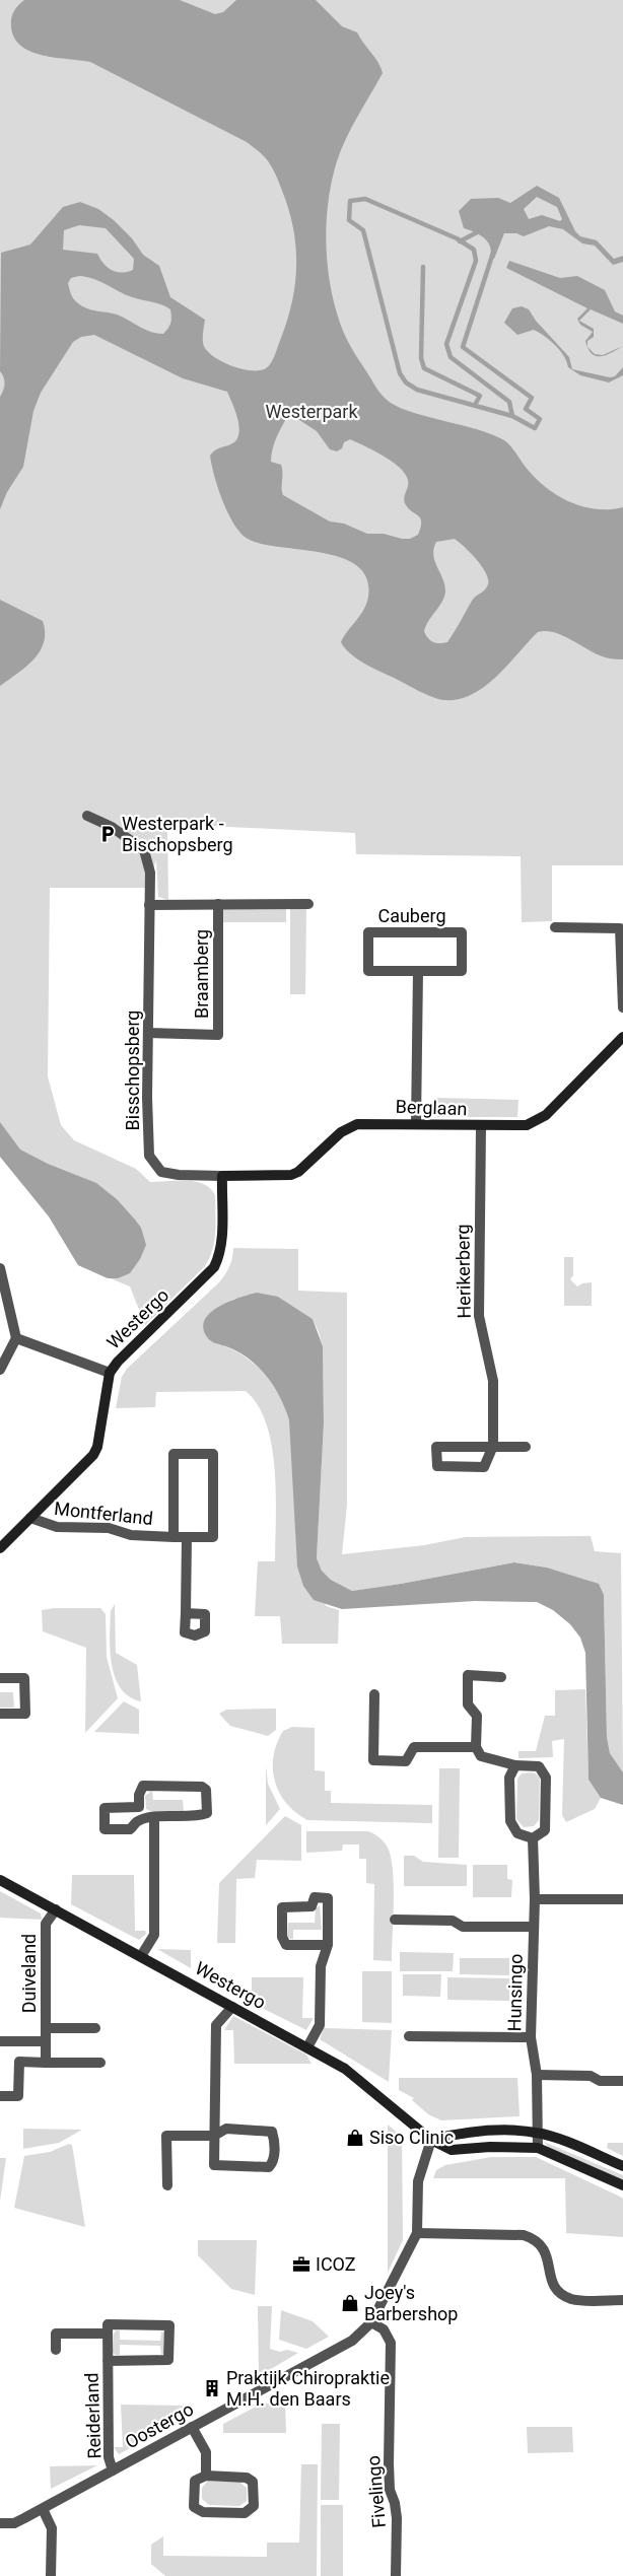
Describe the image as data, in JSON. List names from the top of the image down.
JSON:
{
  "streets": {
    "street": [
      "Cauberg",
      "Braamberg",
      "Bisschopsberg",
      "Berglaan",
      "Herikerberg",
      "Westergo",
      "Montferland",
      "Duiveland",
      "Hunsingo",
      "Reiderland",
      "Oostergo",
      "Fivelingo"
    ]
  },
  "crossings": [
    ["Braamberg", "Bisschopsberg"],
    ["Bisschopsberg", "Berglaan"],
    ["Bisschopsberg", "Westergo"],
    ["Berglaan", "Herikerberg"],
    ["Berglaan", "Westergo"],
    ["Westergo", "Montferland"],
    ["Westergo", "Duiveland"],
    ["Westergo", "Hunsingo"],
    ["Westergo", "Oostergo"],
    ["Reiderland", "Oostergo"],
    ["Oostergo", "Fivelingo"]
  ],
  "parks": ["Westerpark"],
  "places": {
    "parking": ["Westerpark - Bischopsberg"],
    "shop": ["Siso Clinic", "Joey's Barbershop"],
    "office": ["ICOZ"],
    "building": ["Praktijk Chiropraktie M.H. den Baars"]
  }
}
